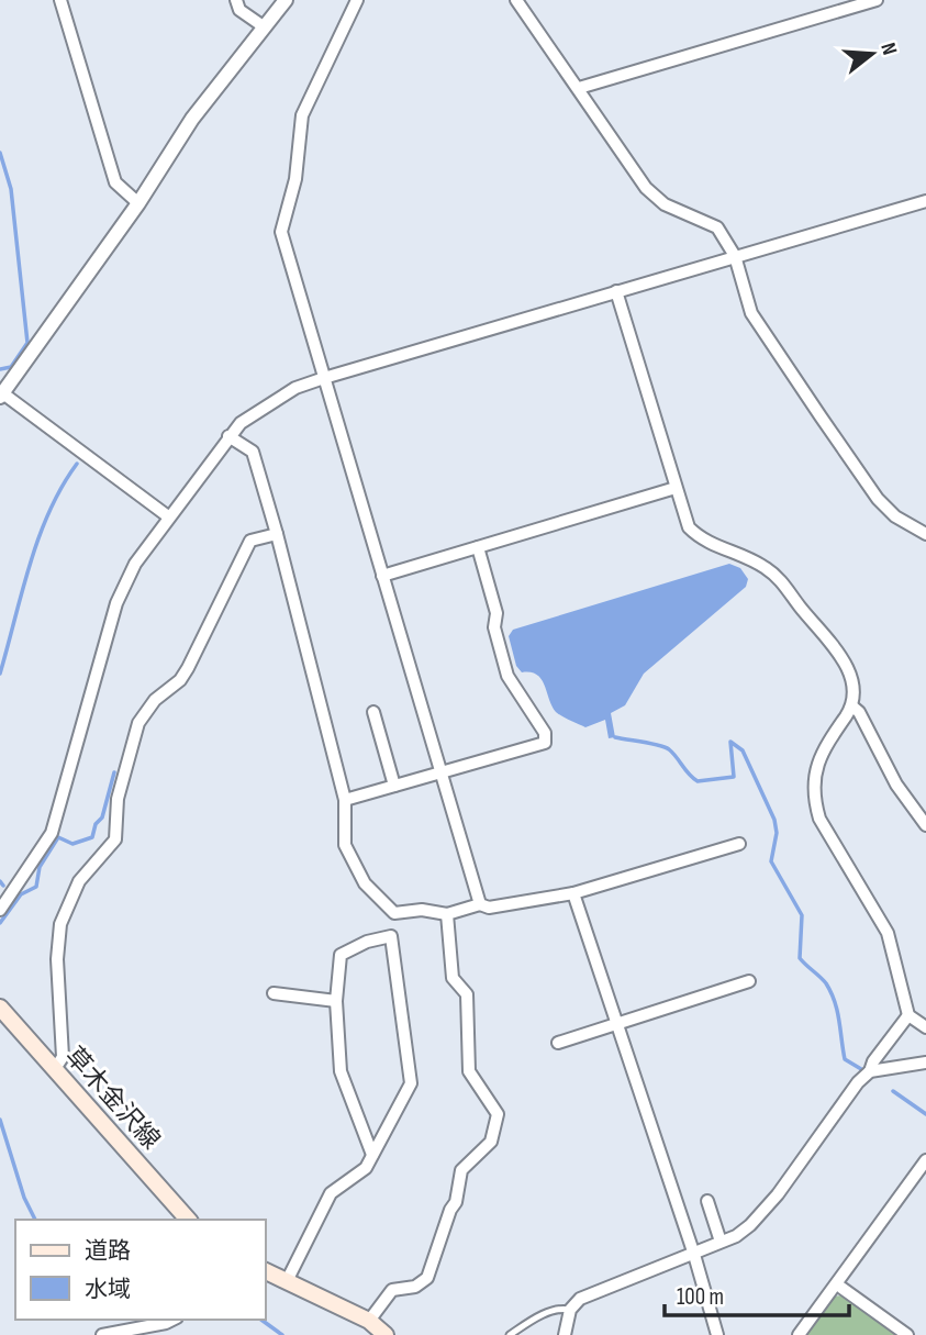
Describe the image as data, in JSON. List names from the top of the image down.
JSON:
{
  "streets": {
    "main road": ["草木金沢線"]
  },
  "legend": ["道路", "水域"],
  "scale_bar": "100 m",
  "north": "right"
}
